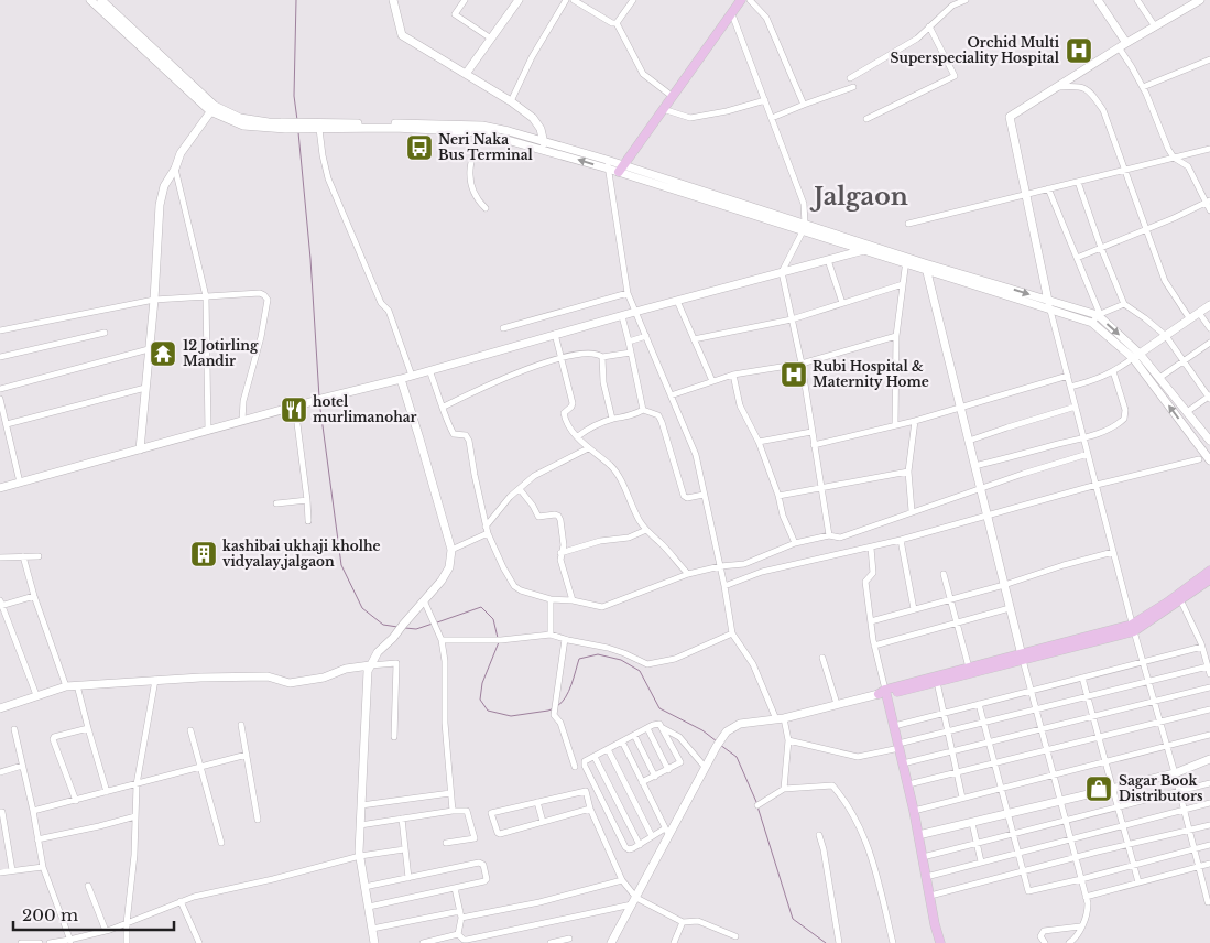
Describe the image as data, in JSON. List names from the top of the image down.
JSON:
{
  "districts": ["Jalgaon"],
  "places": {
    "hospital": ["Orchid Multi Superspeciality Hospital", "Rubi Hospital & Maternity Home"],
    "bus stop": ["Neri Naka Bus Terminal"],
    "temple": ["12 Jotirling Mandir"],
    "restaurant": ["hotel murlimanohar"],
    "building": ["kashibai ukhaji kholhe vidyalay,jalgaon"],
    "shop": ["Sagar Book Distributors"]
  },
  "scale_bar": "200 m"
}
